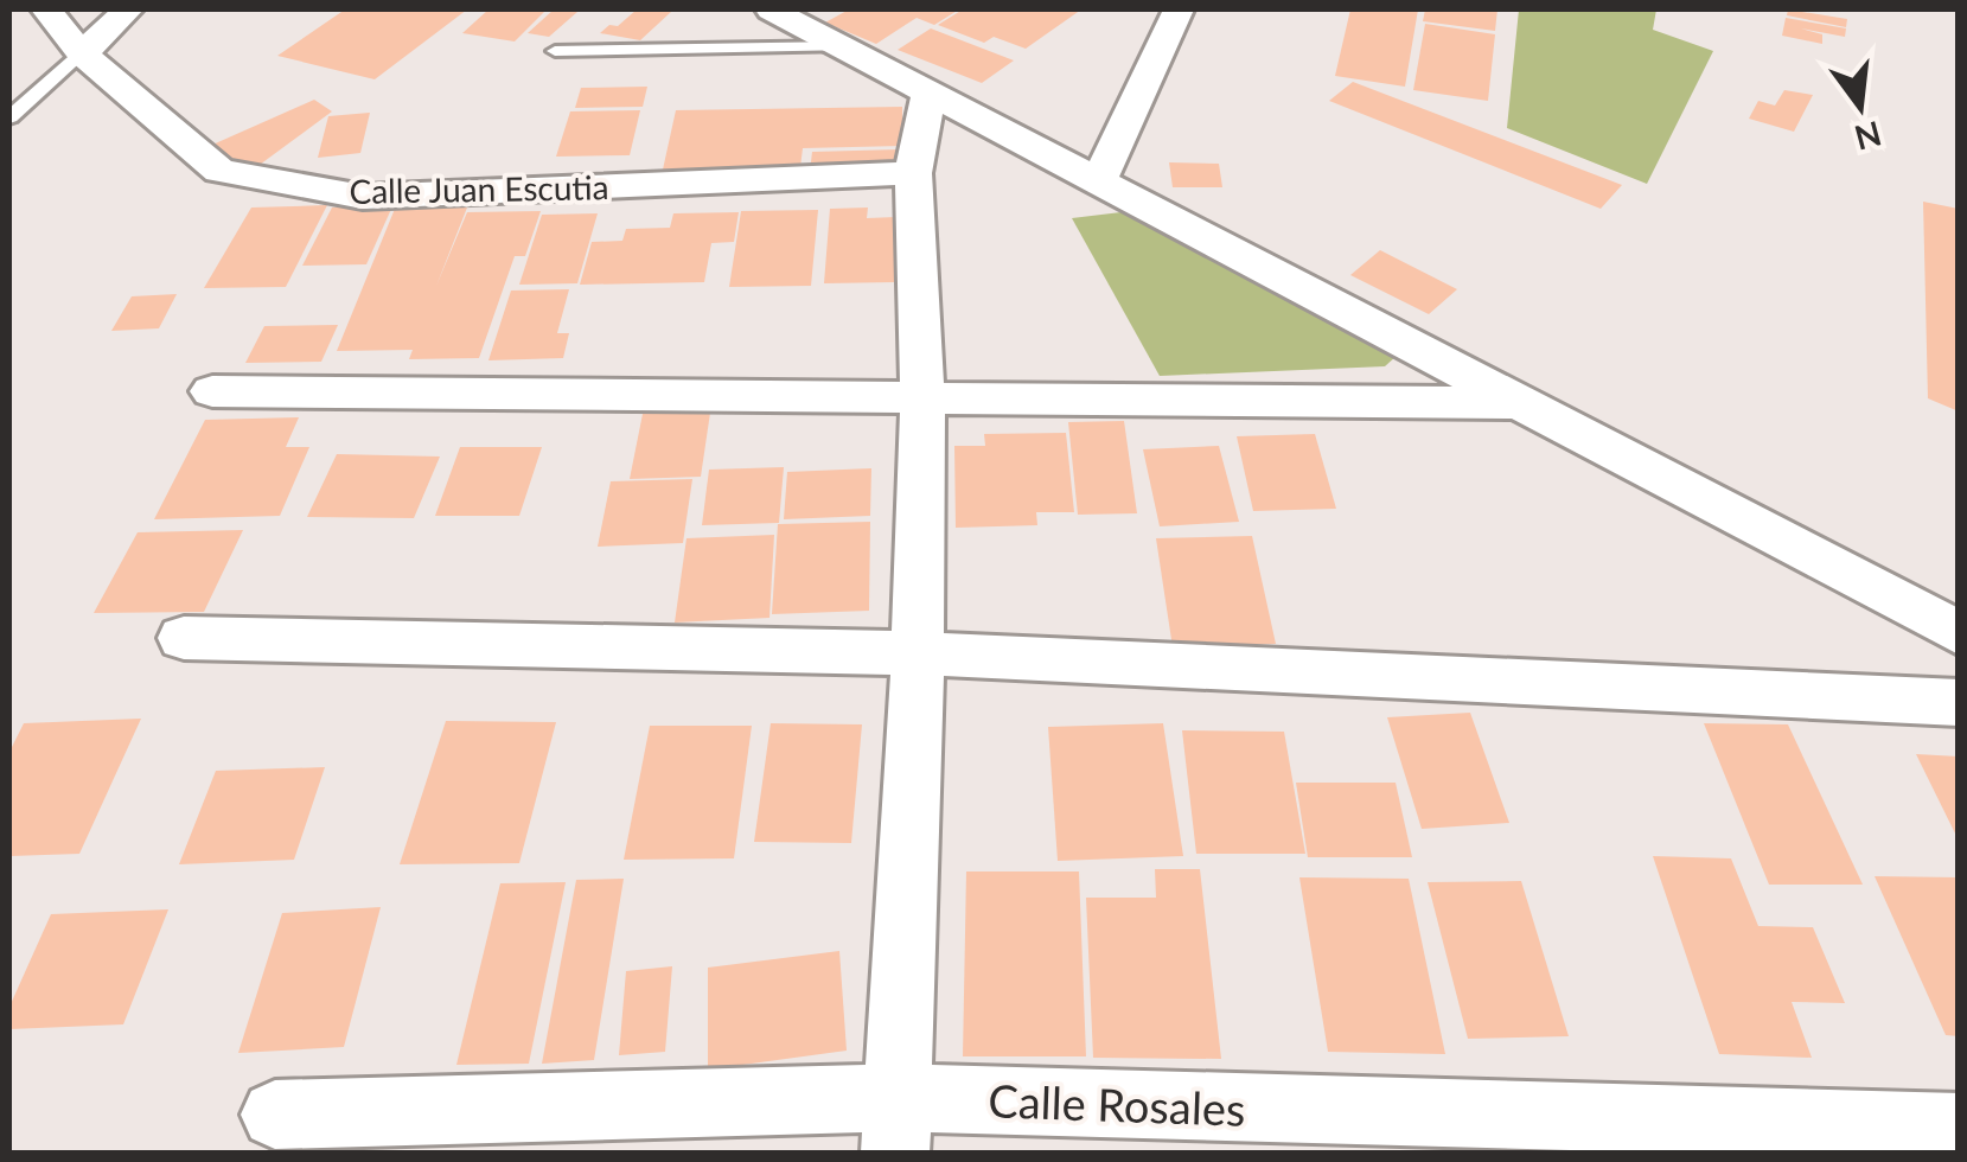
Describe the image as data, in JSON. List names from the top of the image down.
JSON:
{
  "streets": {
    "street": ["Calle Juan Escutia", "Calle Rosales"]
  },
  "north": "bottom"
}
